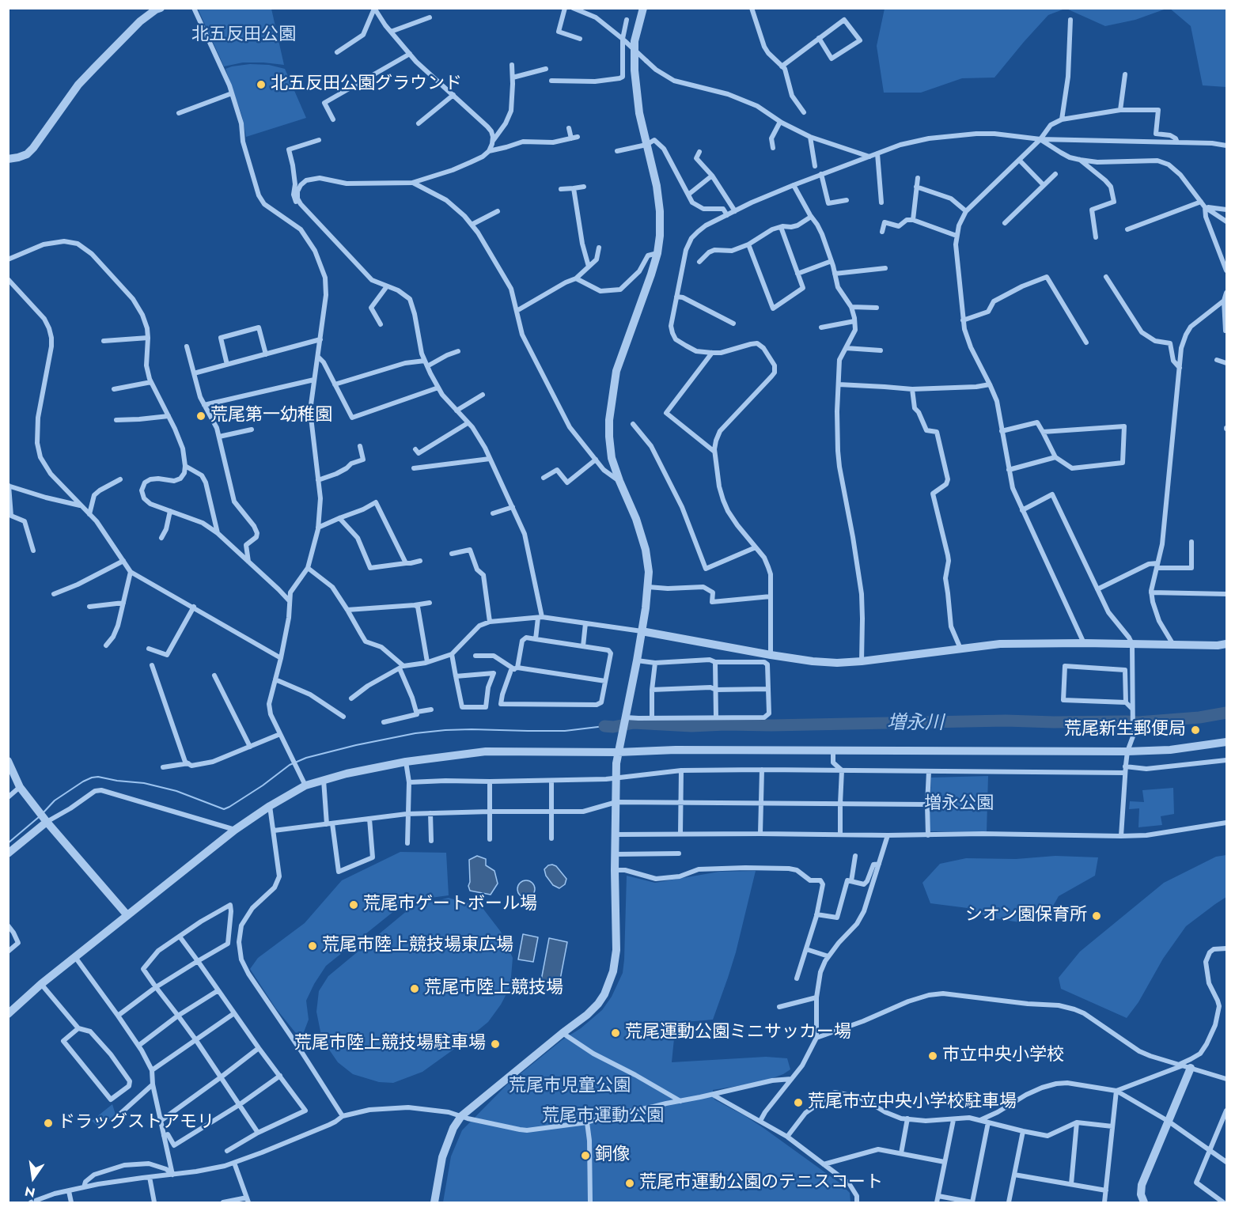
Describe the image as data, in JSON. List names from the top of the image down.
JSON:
{
  "water": ["増永川"],
  "parks": [
    "北五反田公園",
    "増永公園",
    "荒尾市児童公園",
    "荒尾市運動公園"
  ],
  "places": [
    "北五反田公園グラウンド",
    "荒尾第一幼稚園",
    "荒尾新生郵便局",
    "荒尾市ゲートボール場",
    "シオン園保育所",
    "荒尾市陸上競技場東広場",
    "荒尾市陸上競技場",
    "荒尾運動公園ミニサッカー場",
    "荒尾市陸上競技場駐車場",
    "市立中央小学校",
    "荒尾市立中央小学校駐車場",
    "ドラッグストアモリ",
    "銅像",
    "荒尾市運動公園のテニスコート"
  ],
  "north": "bottom"
}
